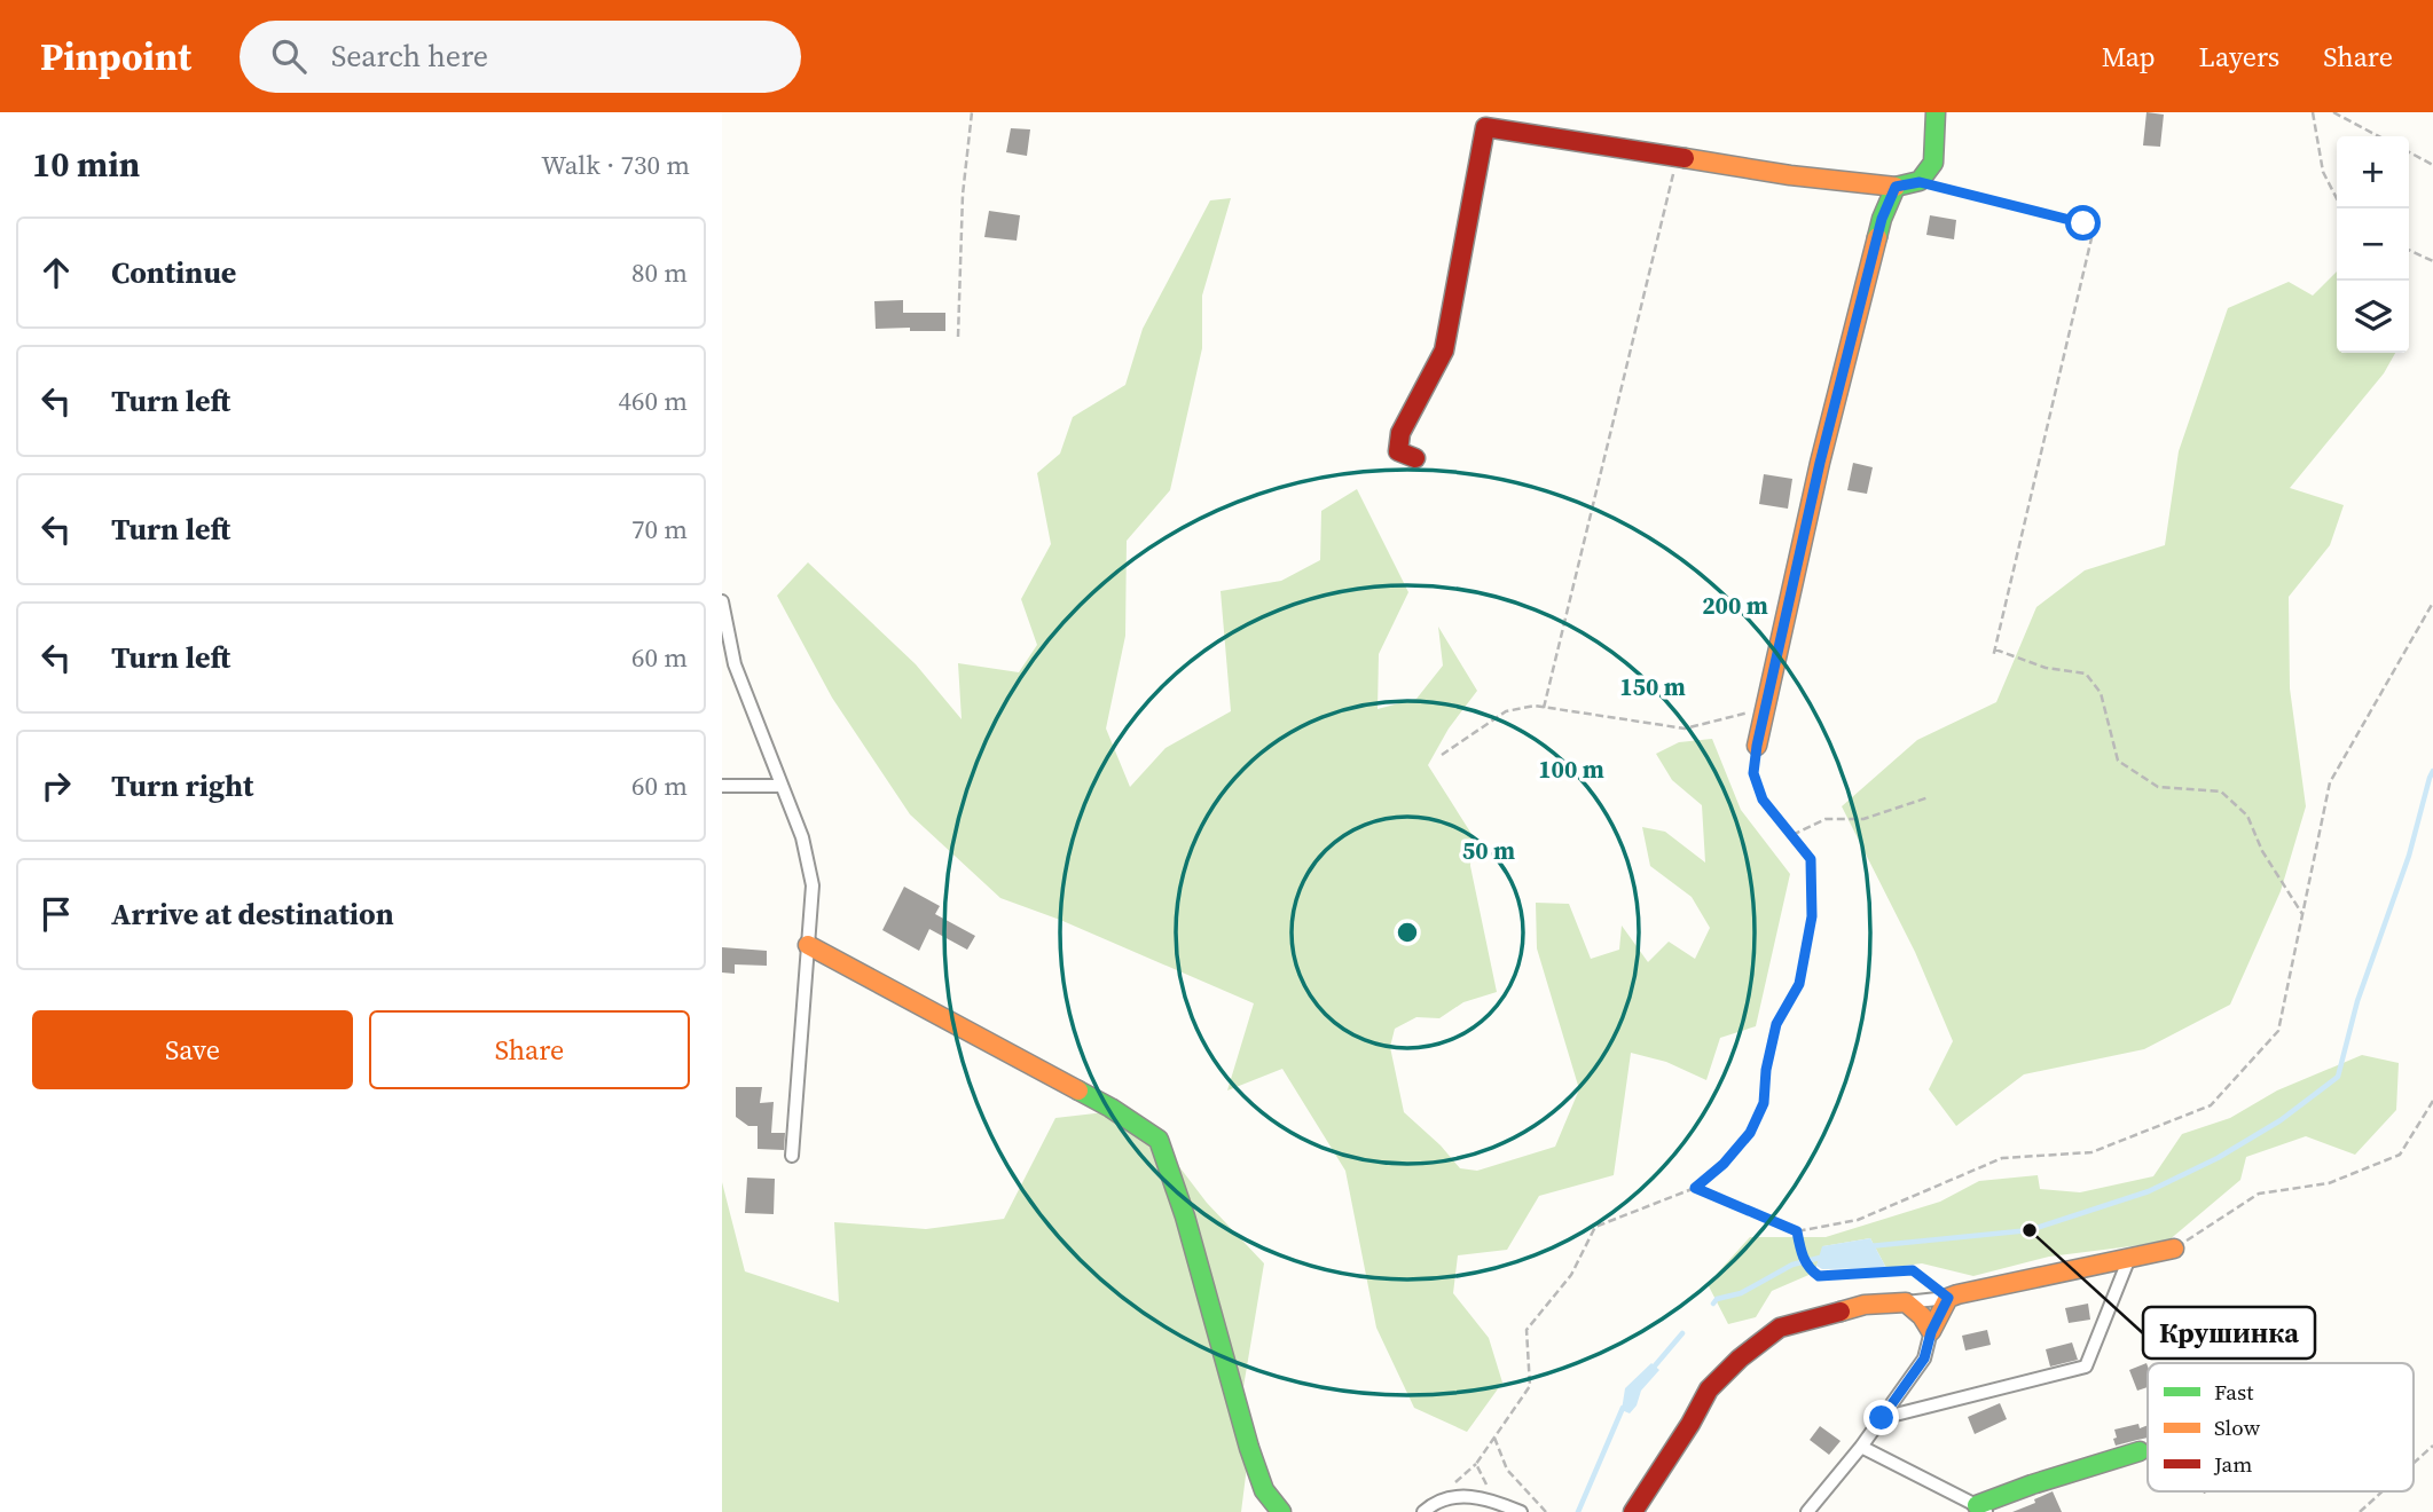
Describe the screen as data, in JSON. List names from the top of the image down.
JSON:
{
  "places": ["Крушинка"],
  "legend": ["Fast", "Slow", "Jam"],
  "page": {
    "header": "Pinpoint",
    "search": "Search here",
    "nav": ["Map", "Layers", "Share"],
    "heading": ["10 min", "Walk · 730 m"],
    "map_buttons": ["+", "−"],
    "list": [
      ["Continue", "80 m"],
      ["Turn left", "460 m"],
      ["Turn left", "70 m"],
      ["Turn left", "60 m"],
      ["Turn right", "60 m"],
      "Arrive at destination"
    ],
    "buttons": ["Save", "Share"]
  },
  "rings": [
    "200 m",
    "150 m",
    "100 m",
    "50 m"
  ]
}
